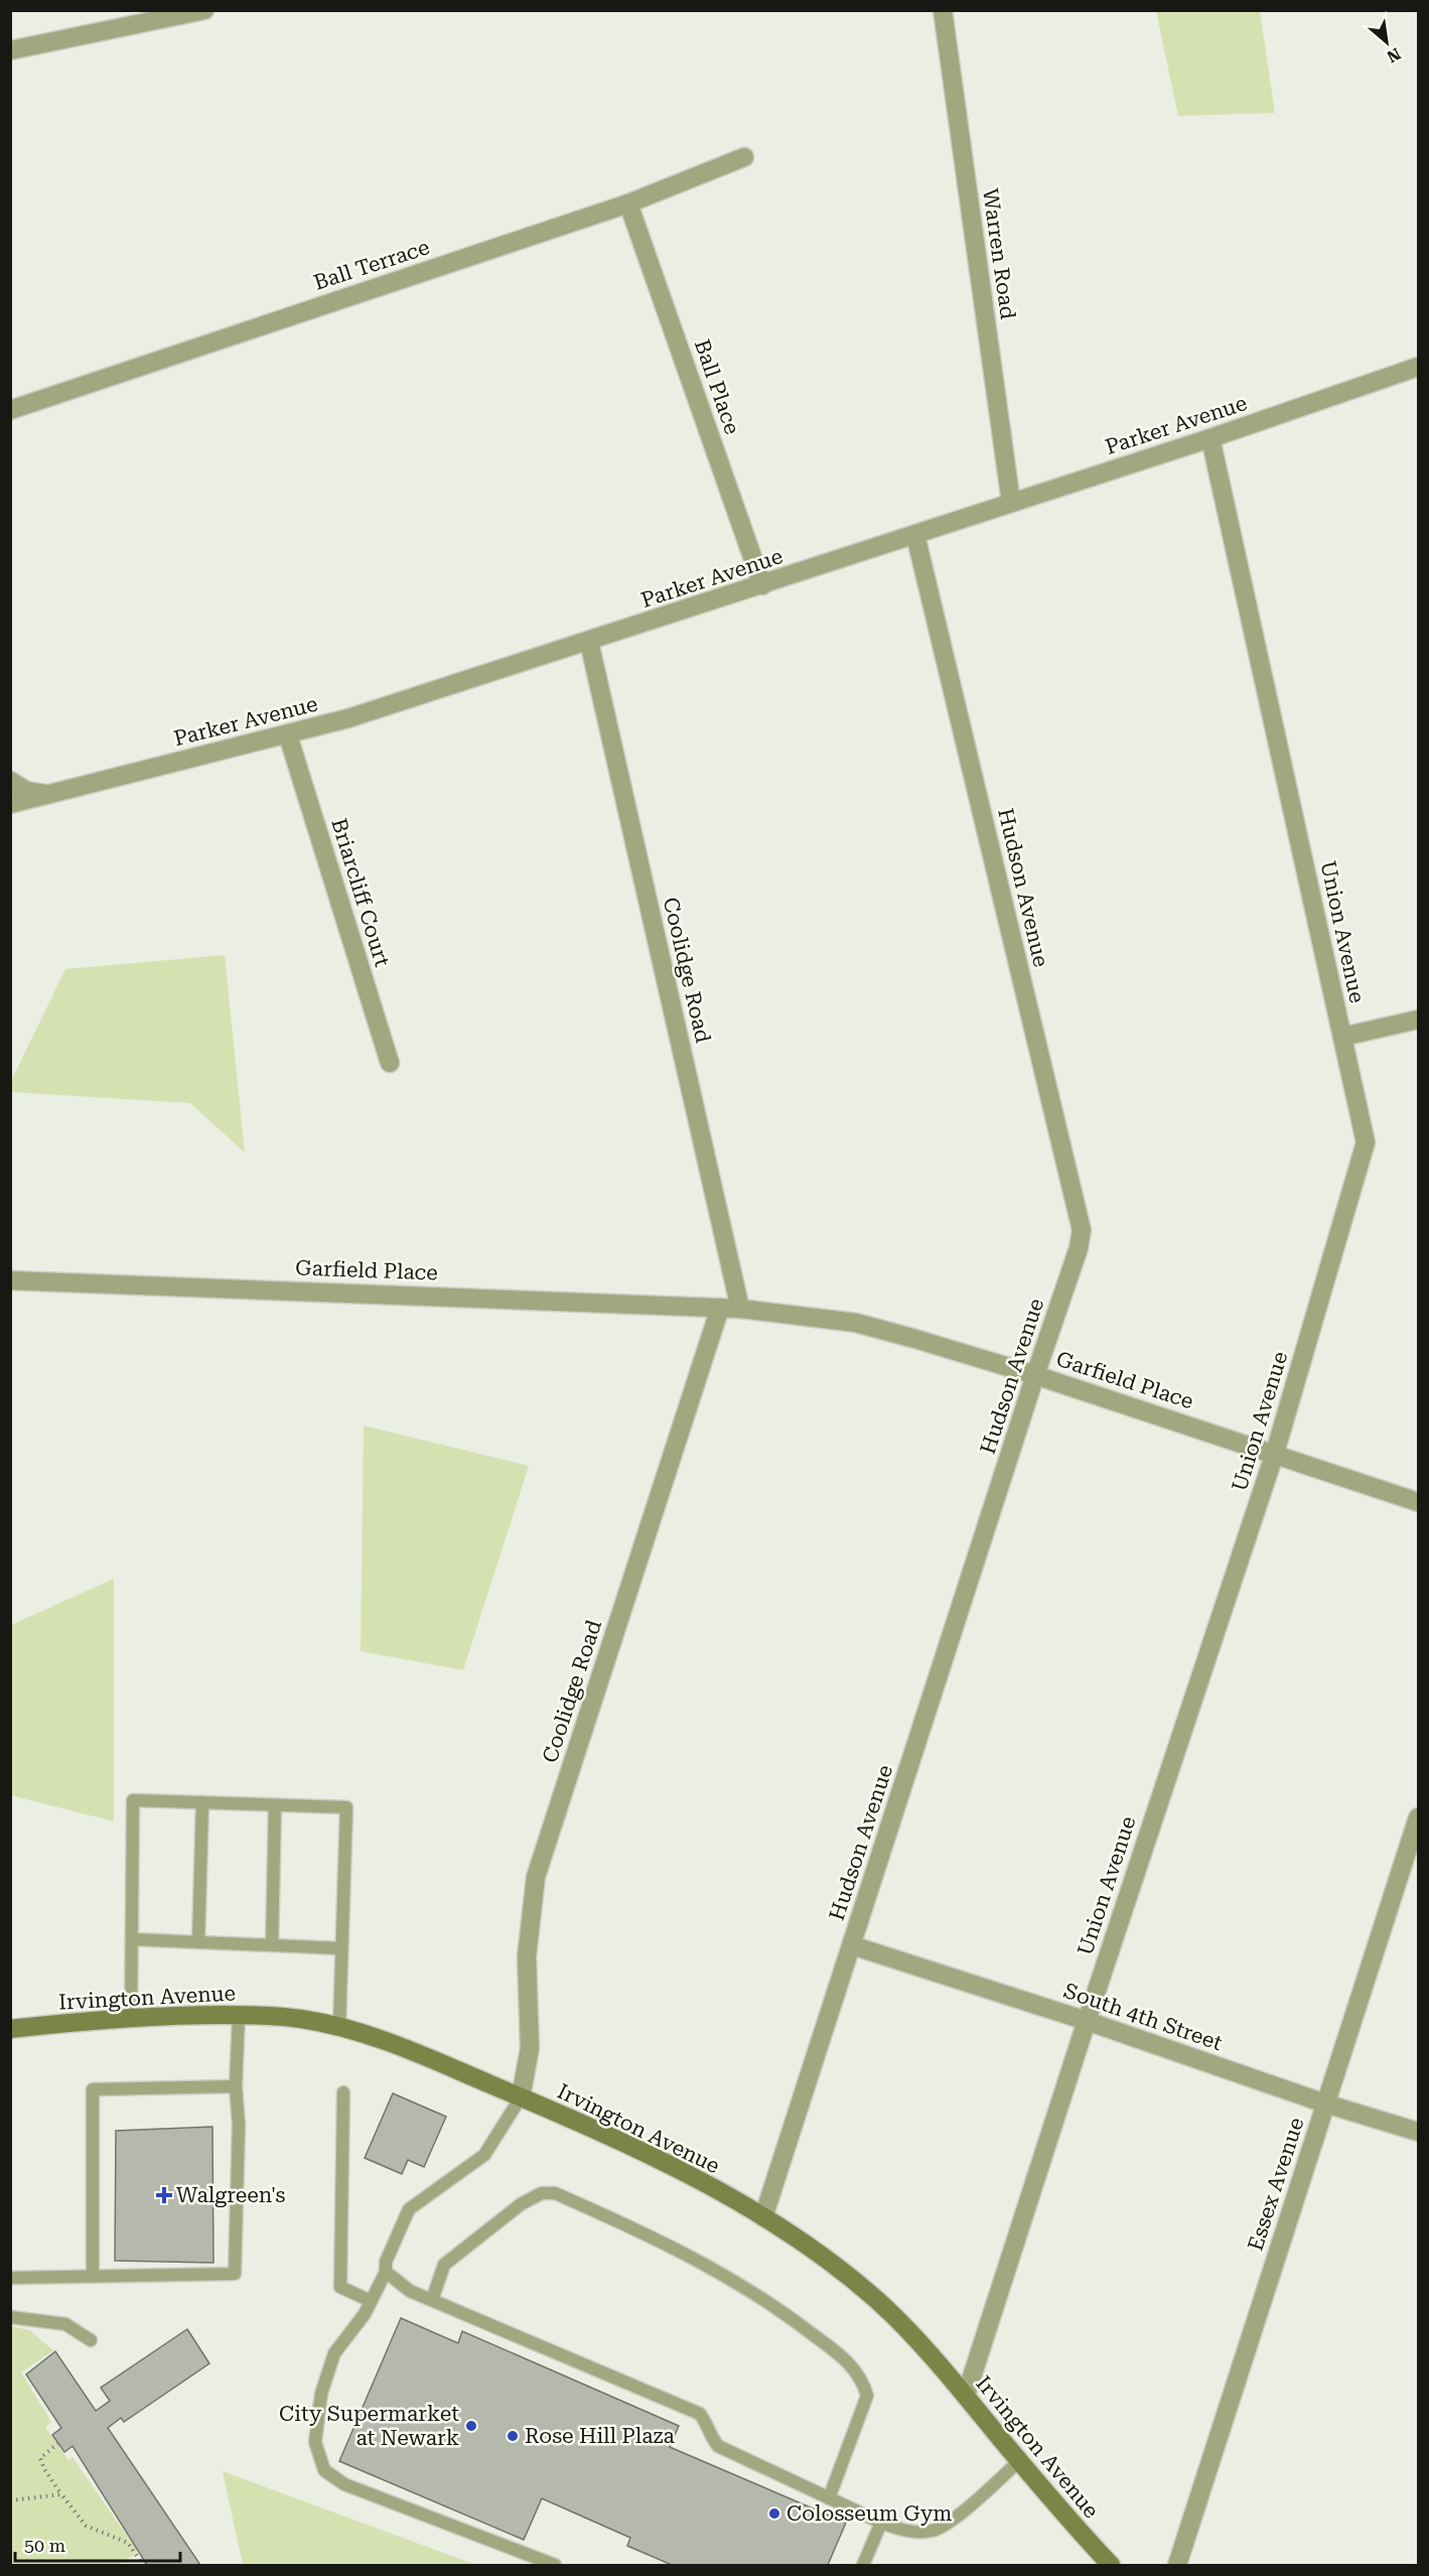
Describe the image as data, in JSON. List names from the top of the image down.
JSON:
{
  "streets": {
    "main road": ["Irvington Avenue"],
    "street": [
      "Warren Road",
      "Ball Terrace",
      "Ball Place",
      "Parker Avenue",
      "Hudson Avenue",
      "Briarcliff Court",
      "Union Avenue",
      "Coolidge Road",
      "Garfield Place",
      "South 4th Street",
      "Essex Avenue"
    ]
  },
  "crossings": [
    ["Warren Road", "Parker Avenue"],
    ["Ball Terrace", "Ball Place"],
    ["Ball Place", "Parker Avenue"],
    ["Parker Avenue", "Hudson Avenue"],
    ["Parker Avenue", "Briarcliff Court"],
    ["Parker Avenue", "Union Avenue"],
    ["Parker Avenue", "Coolidge Road"],
    ["Hudson Avenue", "Garfield Place"],
    ["Hudson Avenue", "Irvington Avenue"],
    ["Hudson Avenue", "South 4th Street"],
    ["Union Avenue", "Garfield Place"],
    ["Union Avenue", "Irvington Avenue"],
    ["Union Avenue", "South 4th Street"],
    ["Coolidge Road", "Garfield Place"],
    ["Coolidge Road", "Irvington Avenue"],
    ["South 4th Street", "Essex Avenue"]
  ],
  "places": {
    "health": ["Walgreen's"],
    "other": ["City Supermarket at Newark", "Rose Hill Plaza", "Colosseum Gym"]
  },
  "scale_bar": "50 m",
  "north": "bottom right"
}
